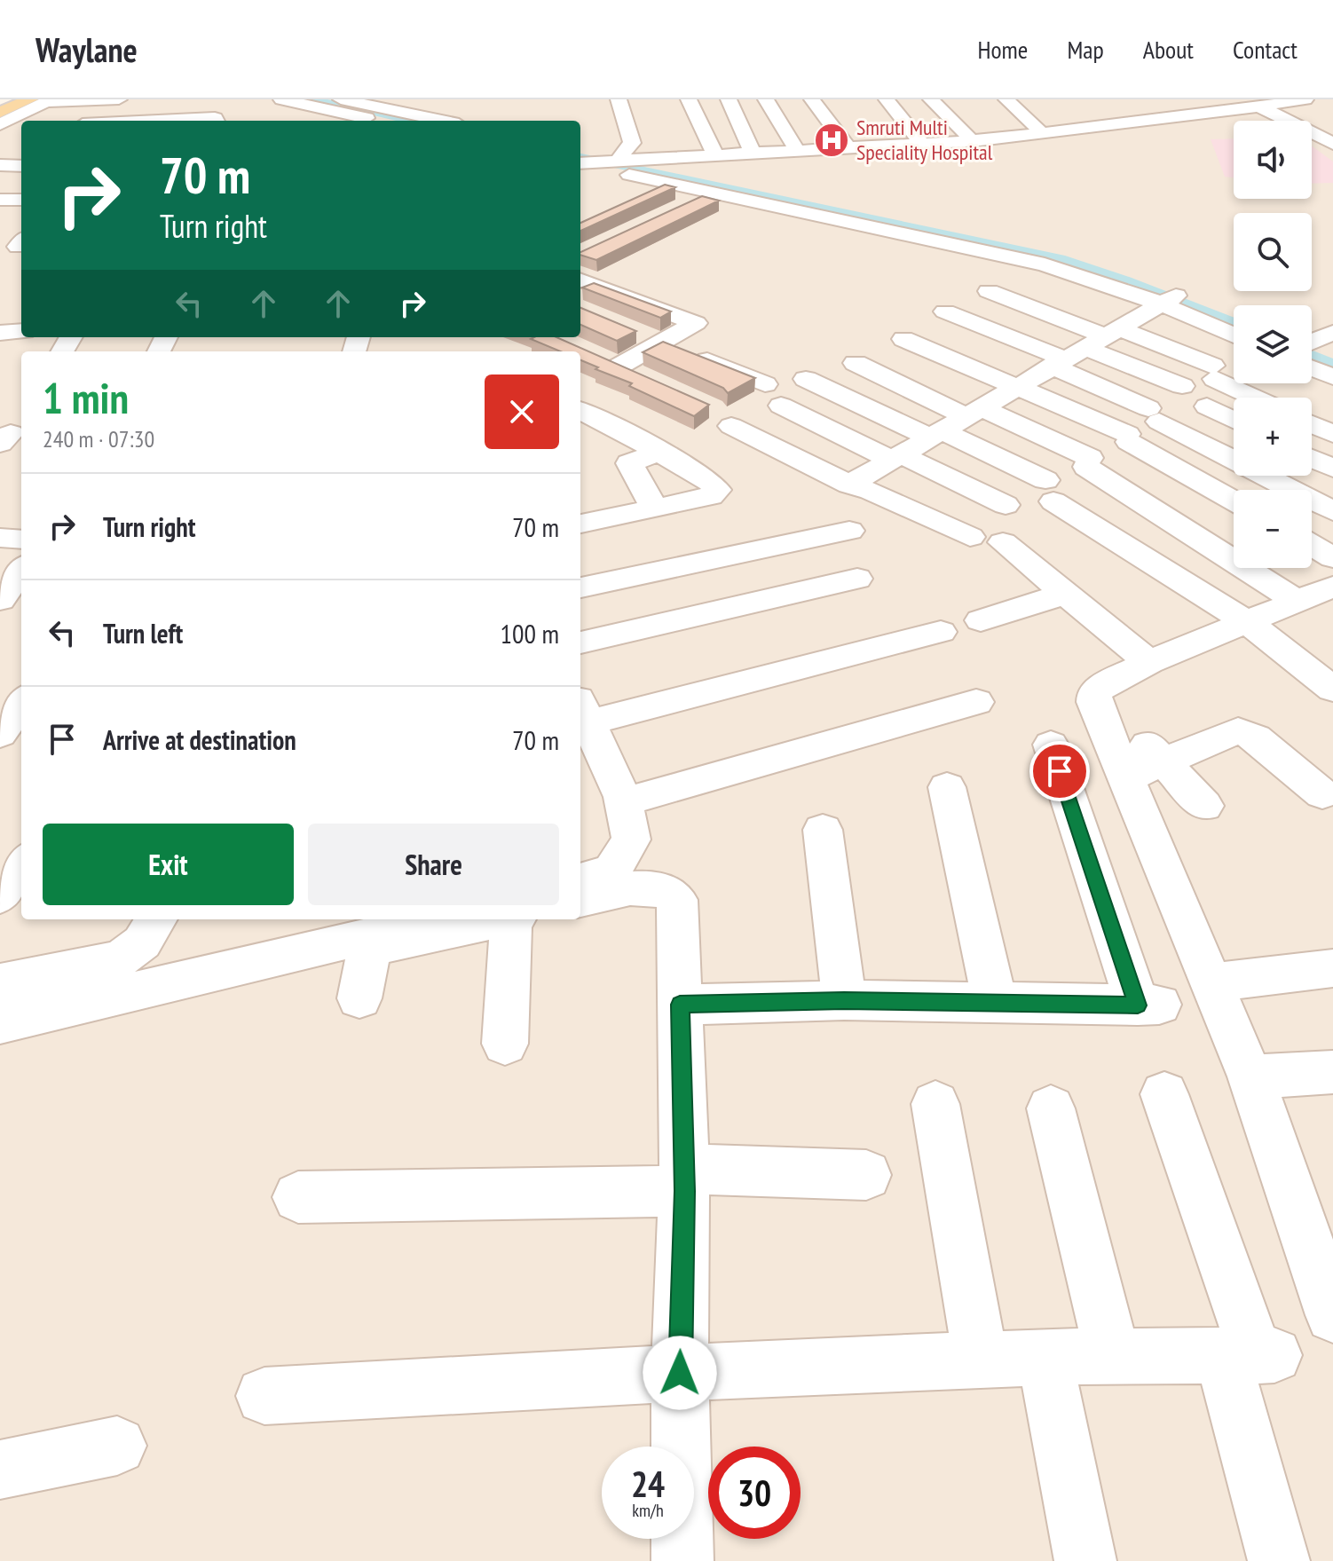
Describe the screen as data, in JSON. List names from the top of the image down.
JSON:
{
  "places": {
    "hospital": ["Smruti Multi Speciality Hospital"]
  },
  "page": {
    "header": "Waylane",
    "nav": [
      "Home",
      "Map",
      "About",
      "Contact"
    ],
    "map_buttons": ["+", "−"],
    "turn": ["70 m", "Turn right"],
    "heading": ["1 min", "240 m · 07:30"],
    "list": [
      {
        "name": "Turn right",
        "value": "70 m"
      },
      {
        "name": "Turn left",
        "value": "100 m"
      },
      {
        "name": "Arrive at destination",
        "value": "70 m"
      }
    ],
    "buttons": ["Exit", "Share"],
    "speed": "24 km/h",
    "limit": "30"
  }
}
